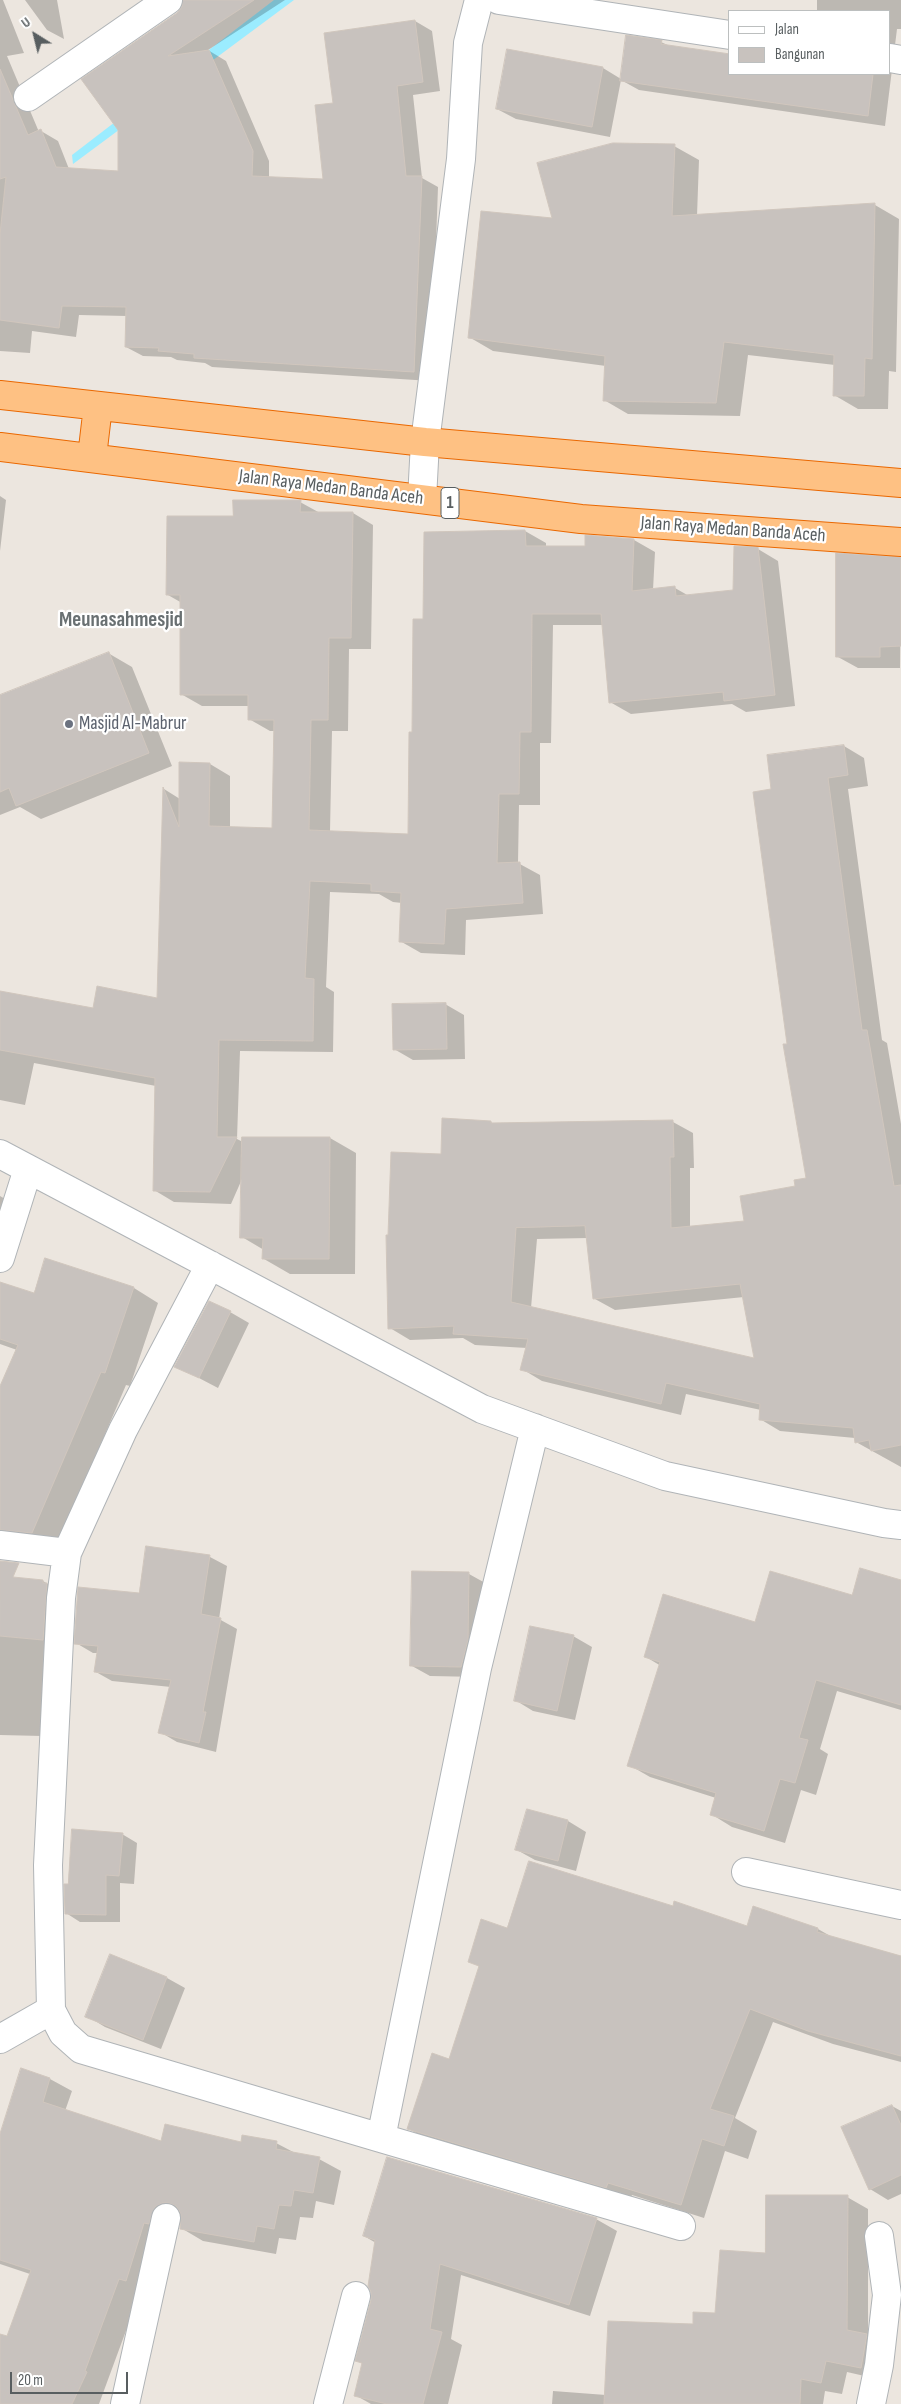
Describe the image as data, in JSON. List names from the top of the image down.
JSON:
{
  "streets": {
    "highway": ["Jalan Raya Medan Banda Aceh", "1"]
  },
  "districts": ["Meunasahmesjid"],
  "places": ["Masjid Al-Mabrur"],
  "legend": ["Jalan", "Bangunan"],
  "scale_bar": "20 m",
  "north": "top left"
}
